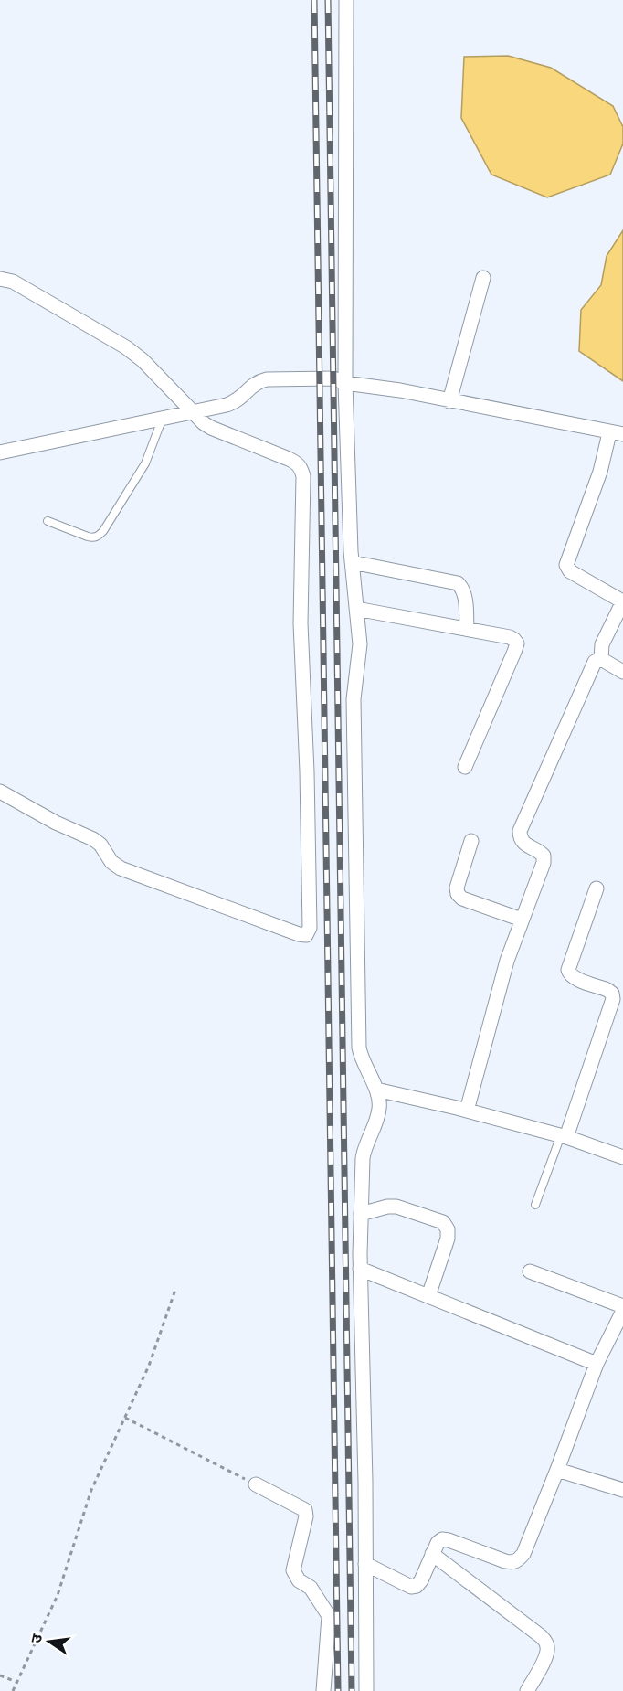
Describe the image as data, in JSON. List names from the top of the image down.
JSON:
{
  "north": "left"
}
